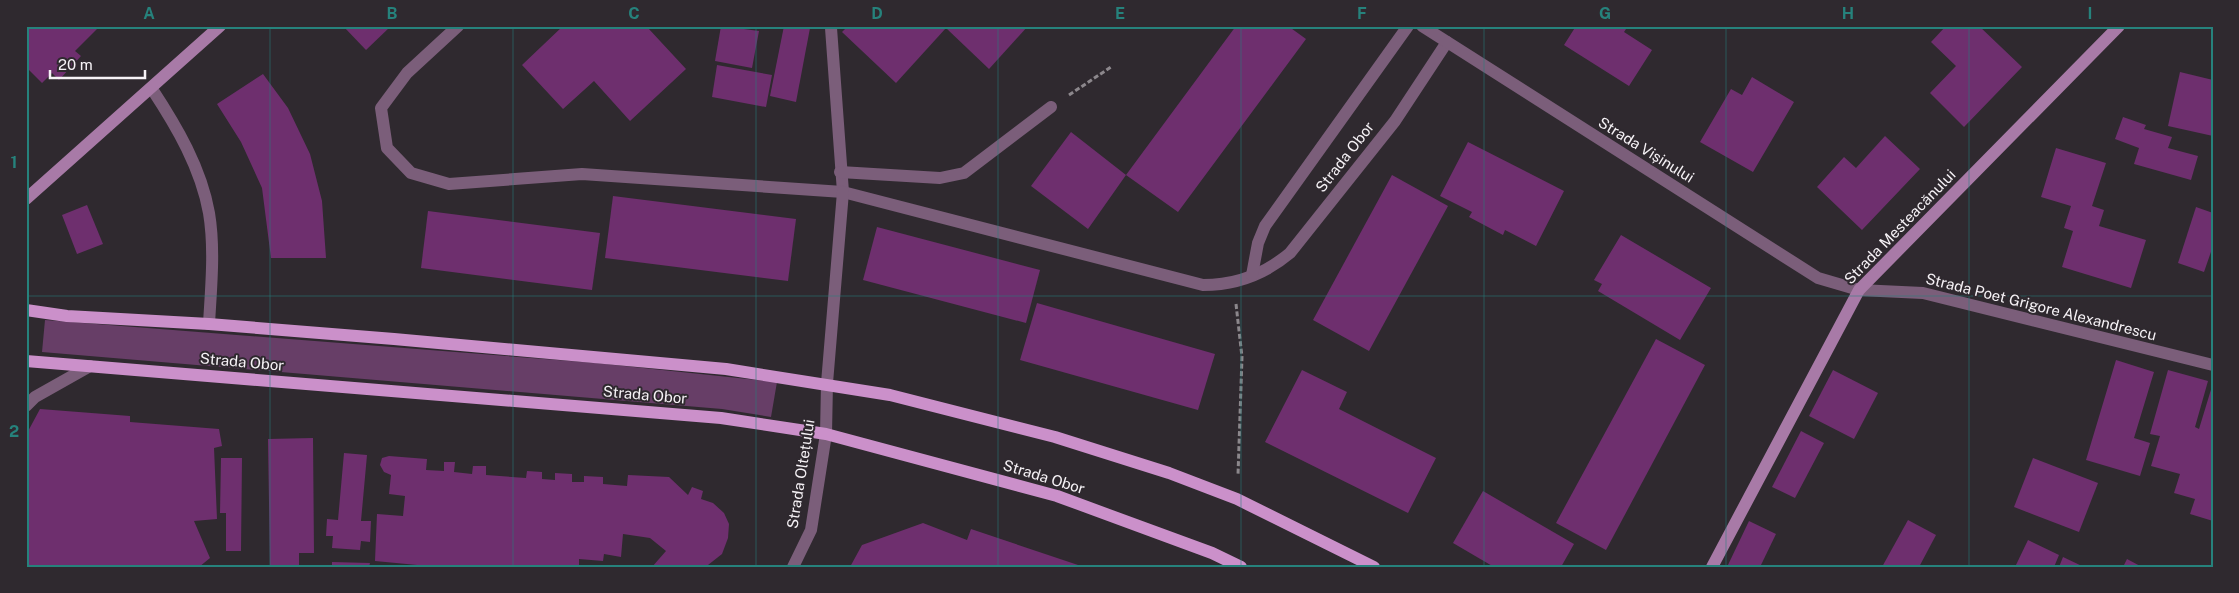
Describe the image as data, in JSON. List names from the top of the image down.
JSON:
{
  "streets": {
    "main road": ["Strada Obor", "Strada Mesteacănului"],
    "street": ["Strada Vișinului", "Strada Poet Grigore Alexandrescu", "Strada Oltețului"]
  },
  "crossings": [
    ["Strada Vișinului", "Strada Obor"],
    ["Strada Vișinului", "Strada Mesteacănului"],
    ["Strada Vișinului", "Strada Poet Grigore Alexandrescu"],
    ["Strada Obor", "Strada Oltețului"],
    ["Strada Mesteacănului", "Strada Poet Grigore Alexandrescu"]
  ],
  "scale_bar": "20 m",
  "grid": {
    "columns": [
      "A",
      "B",
      "C",
      "D",
      "E",
      "F",
      "G",
      "H",
      "I"
    ],
    "rows": ["1", "2"]
  }
}
